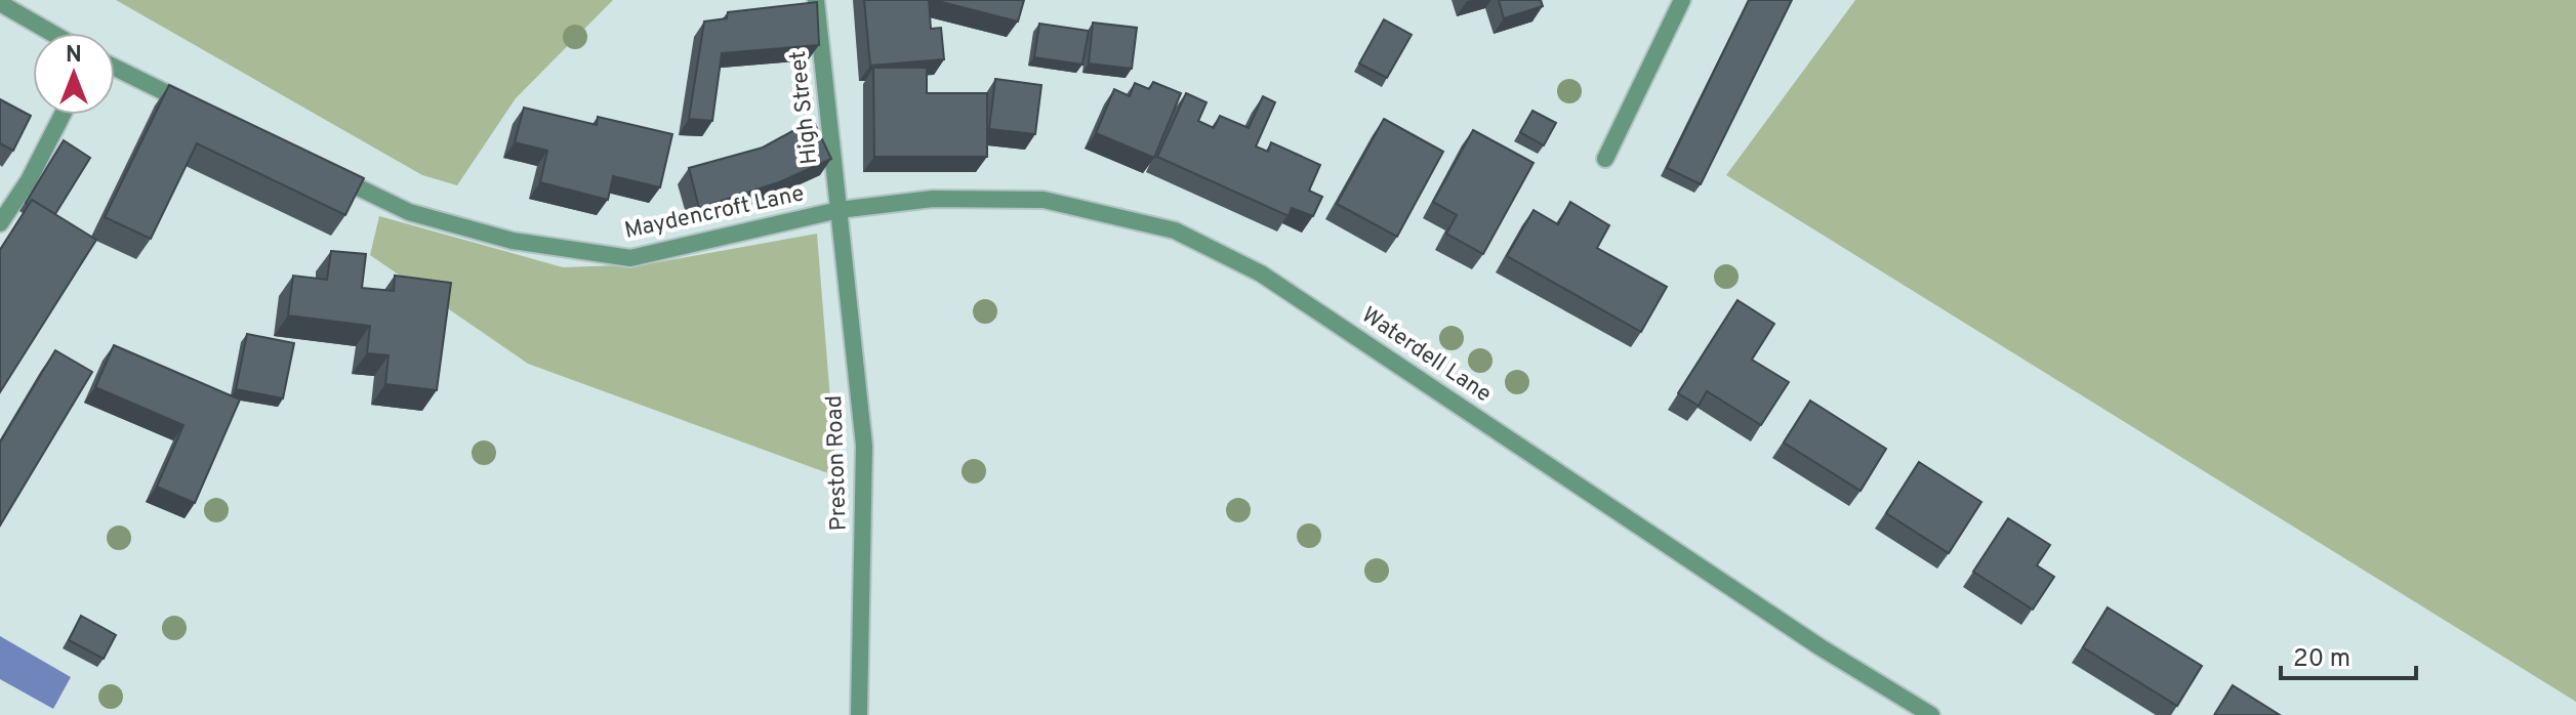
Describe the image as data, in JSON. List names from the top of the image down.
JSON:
{
  "streets": {
    "street": [
      "High Street",
      "Maydencroft Lane",
      "Waterdell Lane",
      "Preston Road"
    ]
  },
  "crossings": [
    ["High Street", "Maydencroft Lane"],
    ["High Street", "Waterdell Lane"],
    ["High Street", "Preston Road"],
    ["Maydencroft Lane", "Waterdell Lane"],
    ["Maydencroft Lane", "Preston Road"],
    ["Waterdell Lane", "Preston Road"]
  ],
  "scale_bar": "20 m",
  "north": "top"
}
